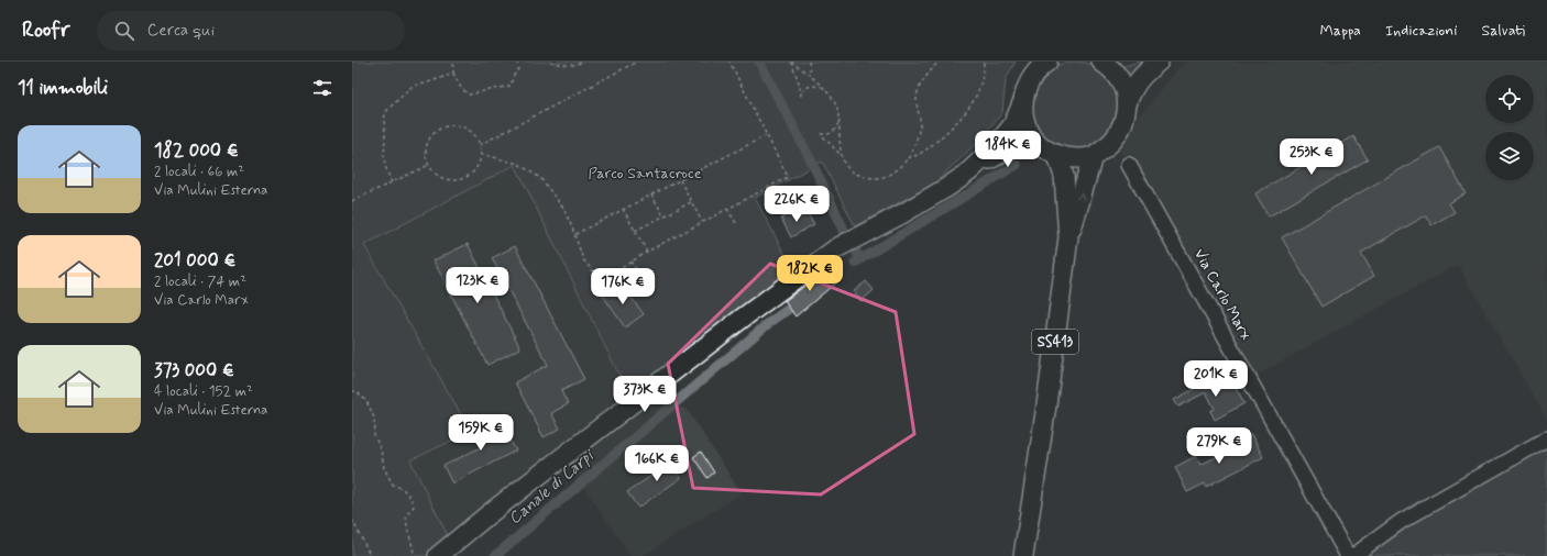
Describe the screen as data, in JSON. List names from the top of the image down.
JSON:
{
  "streets": {
    "main road": ["SS413"],
    "street": ["Via Carlo Marx"]
  },
  "water": ["Canale di Carpi"],
  "parks": ["Parco Santacroce"],
  "page": {
    "header": "Roofr",
    "search": "Cerca qui",
    "nav": ["Mappa", "Indicazioni", "Salvati"],
    "heading": "11 immobili",
    "list": [
      {
        "name": "182 000 €",
        "note": "2 locali · 66 m² · Via Mulini Esterna"
      },
      {
        "name": "201 000 €",
        "note": "2 locali · 74 m² · Via Carlo Marx"
      },
      {
        "name": "373 000 €",
        "note": "4 locali · 152 m² · Via Mulini Esterna"
      }
    ],
    "price": [
      "184K €",
      "253K €",
      "226K €",
      "182K €",
      "123K €",
      "176K €",
      "201K €",
      "373K €",
      "159K €",
      "279K €",
      "166K €"
    ]
  }
}
